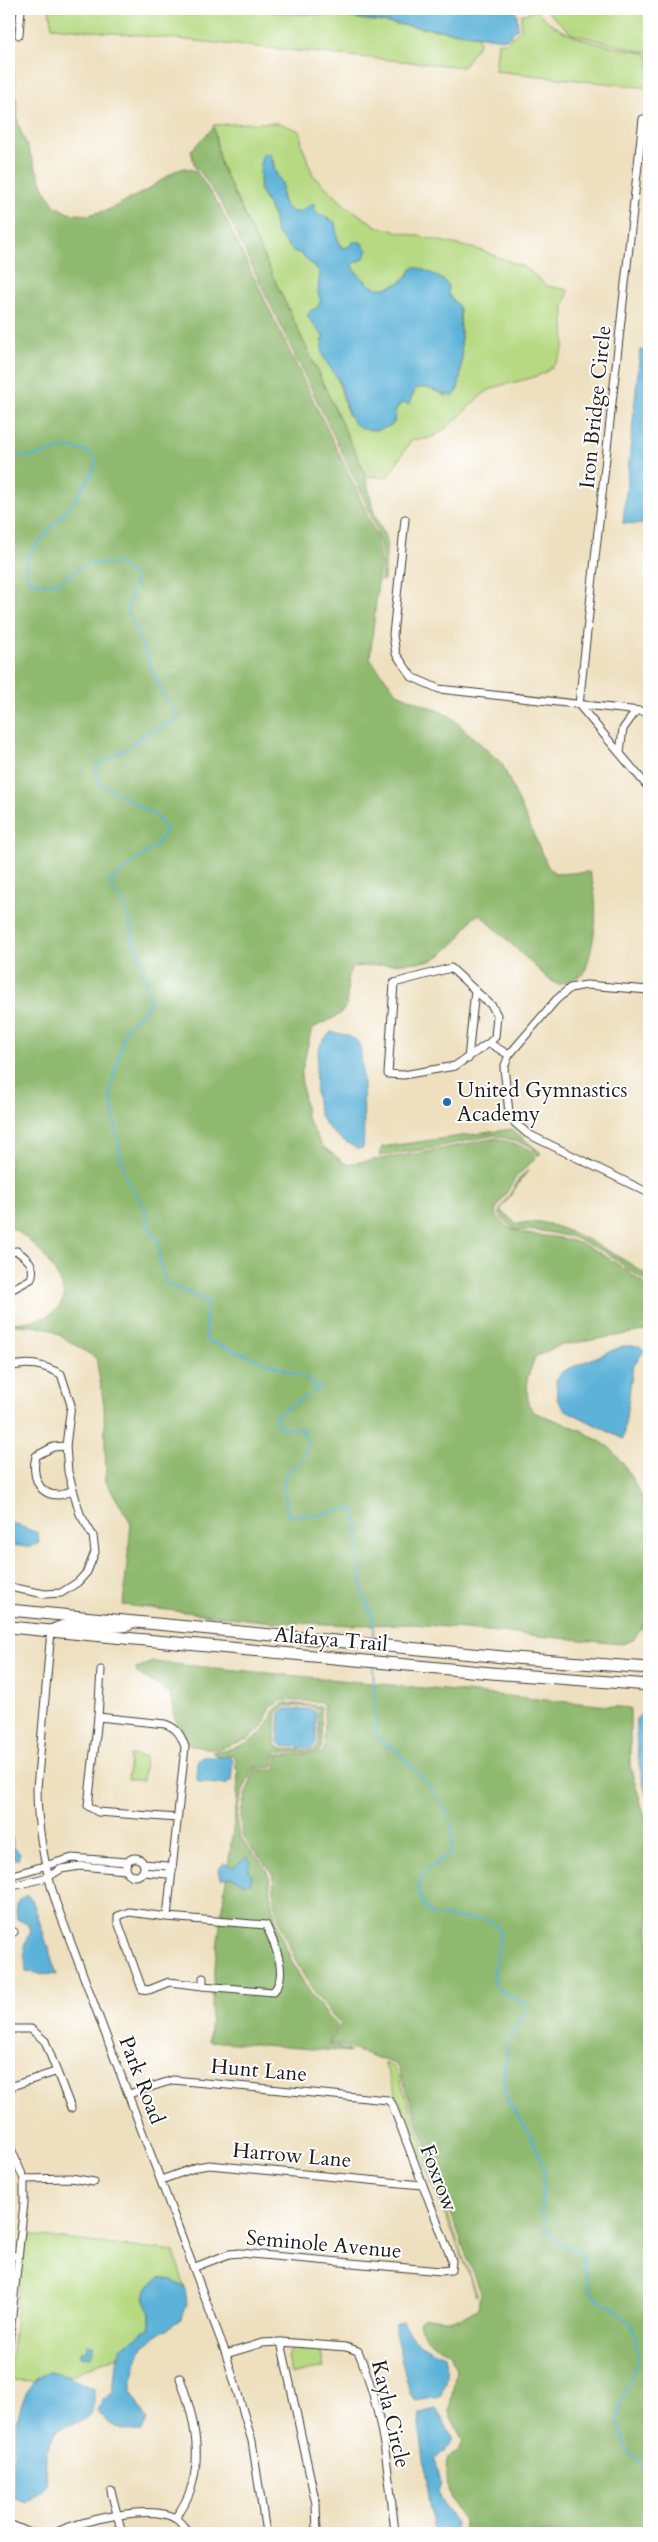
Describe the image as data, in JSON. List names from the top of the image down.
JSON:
{
  "streets": {
    "main road": ["Alafaya Trail"],
    "street": [
      "Iron Bridge Circle",
      "Hunt Lane",
      "Park Road",
      "Harrow Lane",
      "Foxrow",
      "Seminole Avenue",
      "Kayla Circle"
    ]
  },
  "crossings": [
    ["Alafaya Trail", "Park Road"],
    ["Hunt Lane", "Park Road"],
    ["Hunt Lane", "Foxrow"],
    ["Park Road", "Harrow Lane"],
    ["Park Road", "Seminole Avenue"],
    ["Park Road", "Kayla Circle"],
    ["Harrow Lane", "Foxrow"],
    ["Foxrow", "Seminole Avenue"]
  ],
  "places": ["United Gymnastics Academy"]
}
